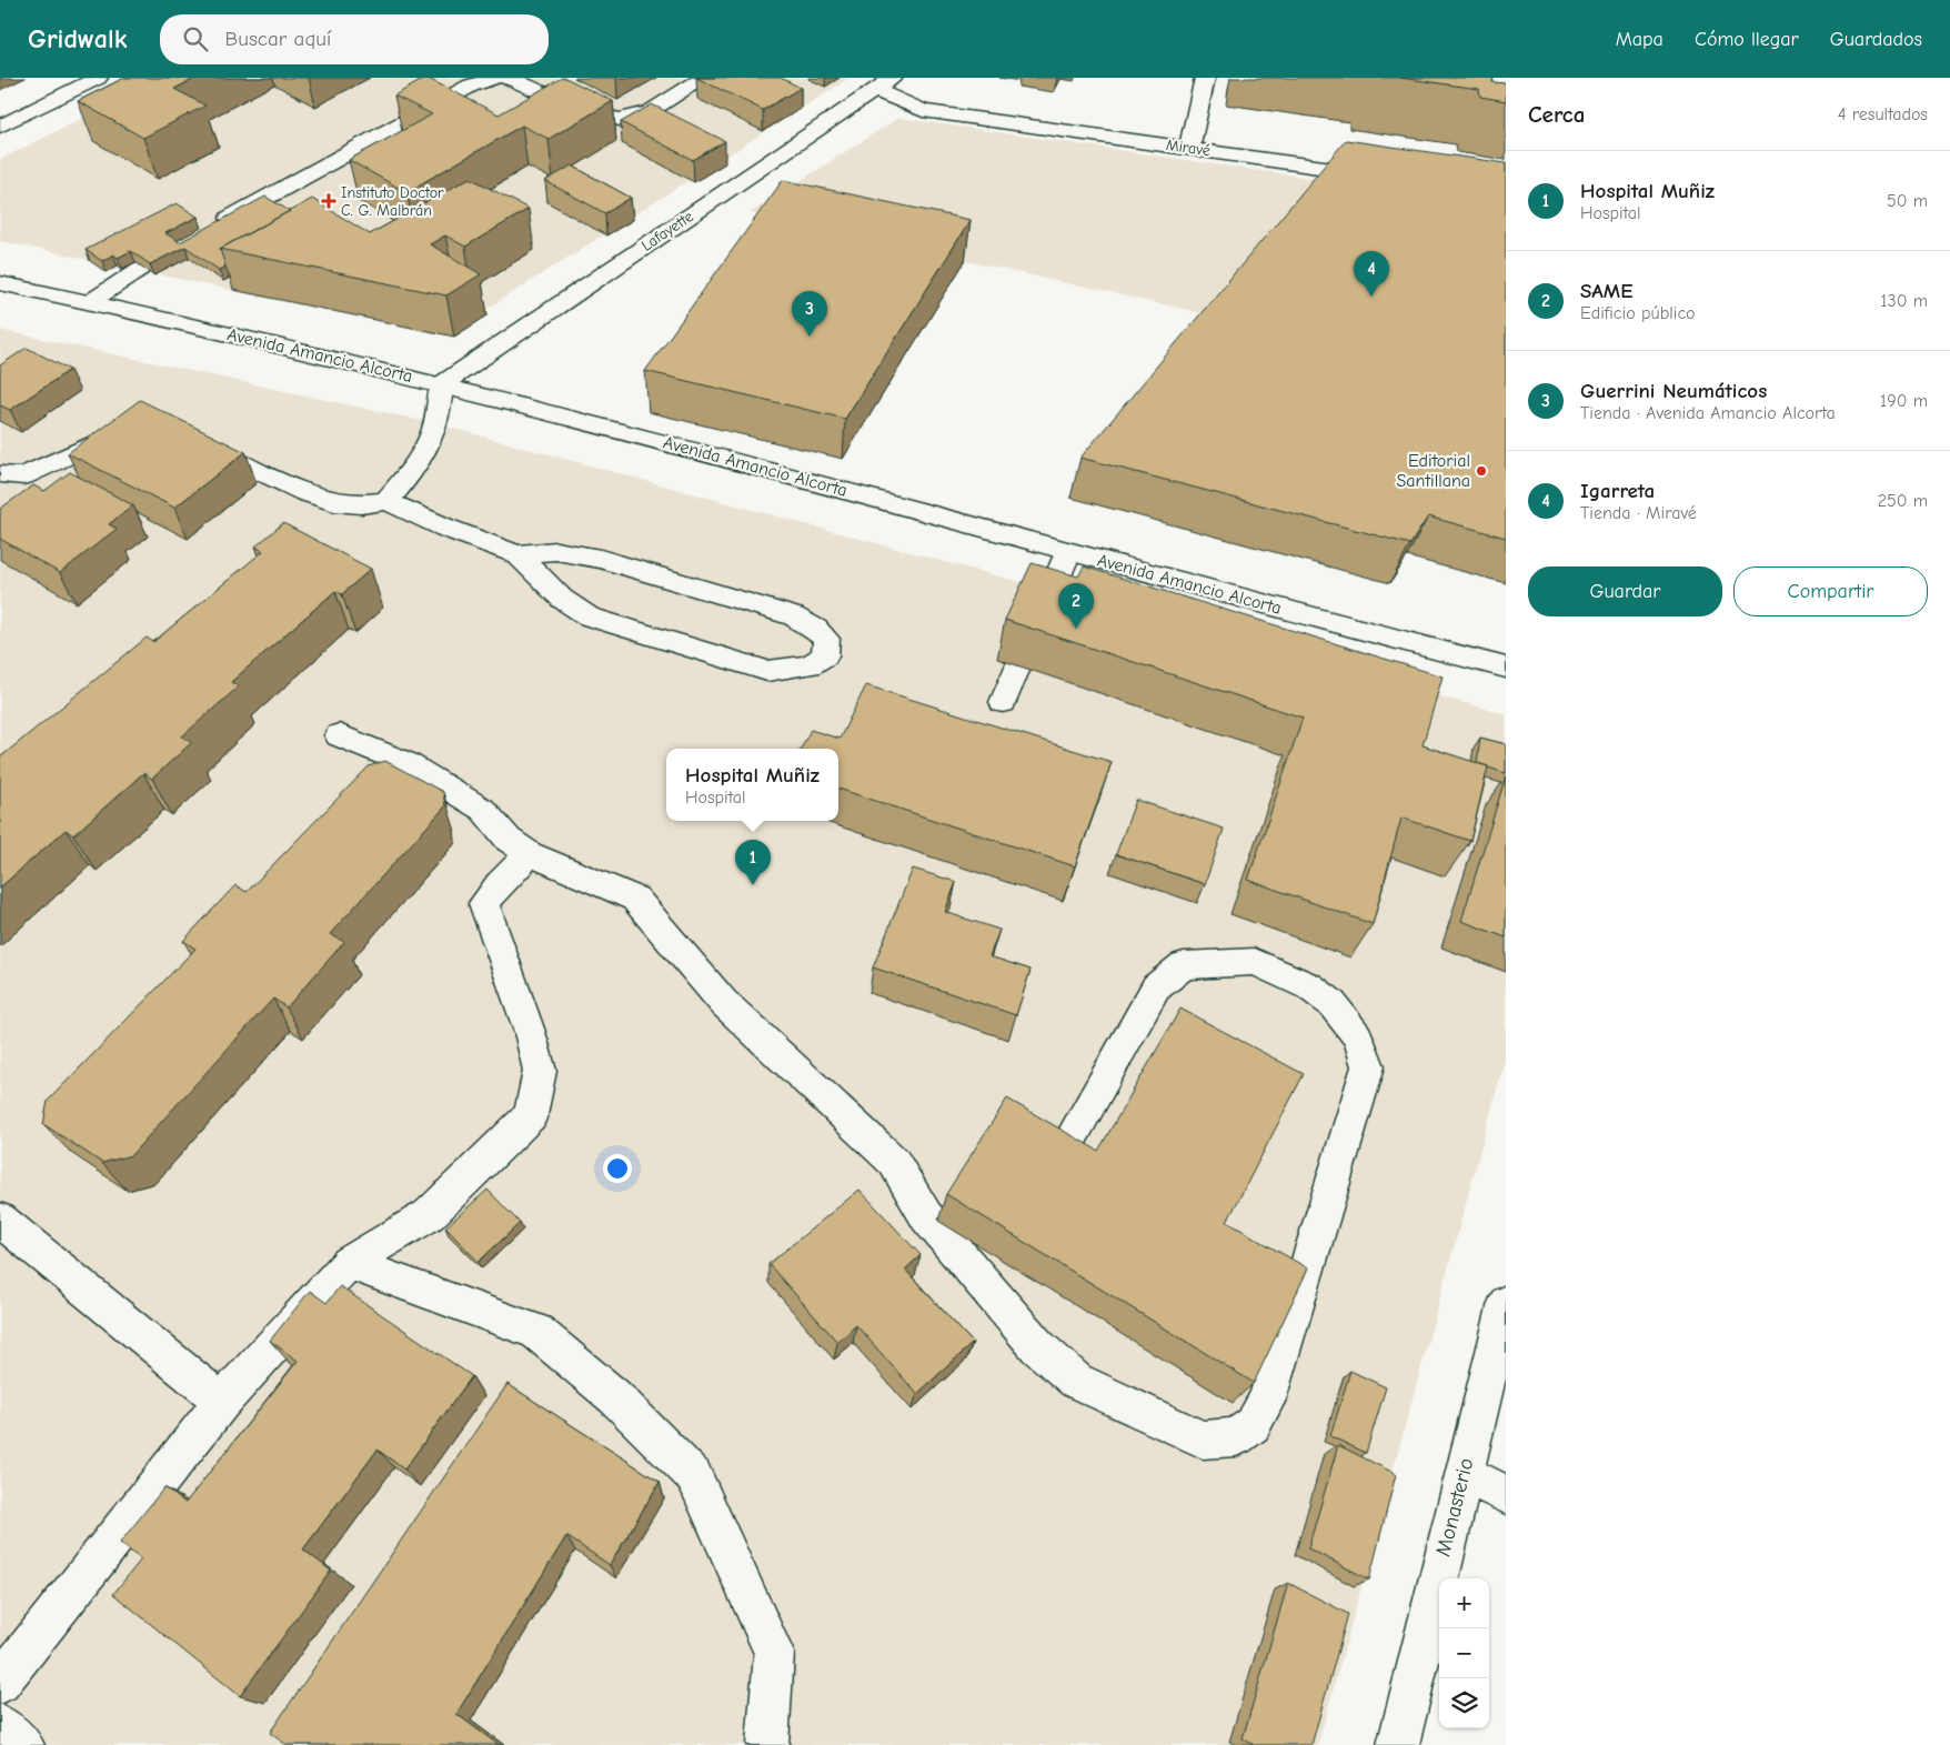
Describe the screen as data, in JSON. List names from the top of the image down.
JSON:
{
  "streets": {
    "street": [
      "Miravé",
      "Lafayette",
      "Avenida Amancio Alcorta",
      "Monasterio"
    ]
  },
  "crossings": [
    ["Miravé", "Lafayette"],
    ["Lafayette", "Avenida Amancio Alcorta"]
  ],
  "places": {
    "health": ["Instituto Doctor C. G. Malbrán"],
    "other": ["Editorial Santillana"]
  },
  "page": {
    "header": "Gridwalk",
    "search": "Buscar aquí",
    "nav": ["Mapa", "Cómo llegar", "Guardados"],
    "heading": ["Cerca", "4 resultados"],
    "list": [
      {
        "mark": "1",
        "name": "Hospital Muñiz",
        "note": "Hospital",
        "value": "50 m"
      },
      {
        "mark": "2",
        "name": "SAME",
        "note": "Edificio público",
        "value": "130 m"
      },
      {
        "mark": "3",
        "name": "Guerrini Neumáticos",
        "note": "Tienda · Avenida Amancio Alcorta",
        "value": "190 m"
      },
      {
        "mark": "4",
        "name": "Igarreta",
        "note": "Tienda · Miravé",
        "value": "250 m"
      }
    ],
    "pins": [
      "4",
      "3",
      "2",
      "1"
    ],
    "buttons": ["Guardar", "Compartir"],
    "popup": ["Hospital Muñiz", "Hospital"],
    "map_buttons": ["+", "−"]
  }
}
